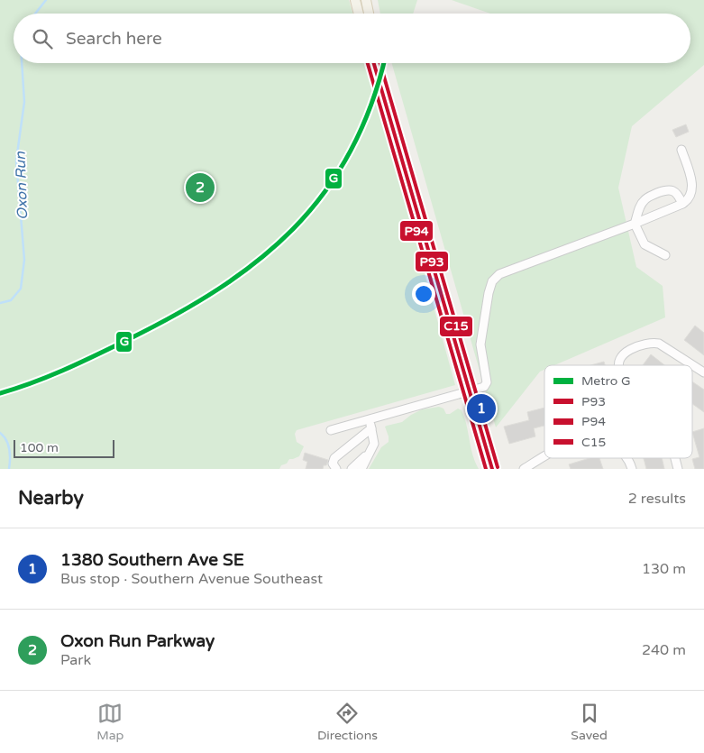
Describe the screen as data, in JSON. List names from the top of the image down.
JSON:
{
  "water": ["Oxon Run"],
  "lines": [
    "metro line G",
    "transit line P93",
    "transit line P94",
    "transit line C15"
  ],
  "legend": [
    "Metro G",
    "P93",
    "P94",
    "C15"
  ],
  "scale_bar": "100 m",
  "page": {
    "search": "Search here",
    "pins": ["2", "1"],
    "scale": "100 m",
    "heading": ["Nearby", "2 results"],
    "list": [
      {
        "mark": "1",
        "name": "1380 Southern Ave SE",
        "note": "Bus stop · Southern Avenue Southeast",
        "value": "130 m"
      },
      {
        "mark": "2",
        "name": "Oxon Run Parkway",
        "note": "Park",
        "value": "240 m"
      }
    ],
    "nav": ["Map", "Directions", "Saved"]
  }
}
